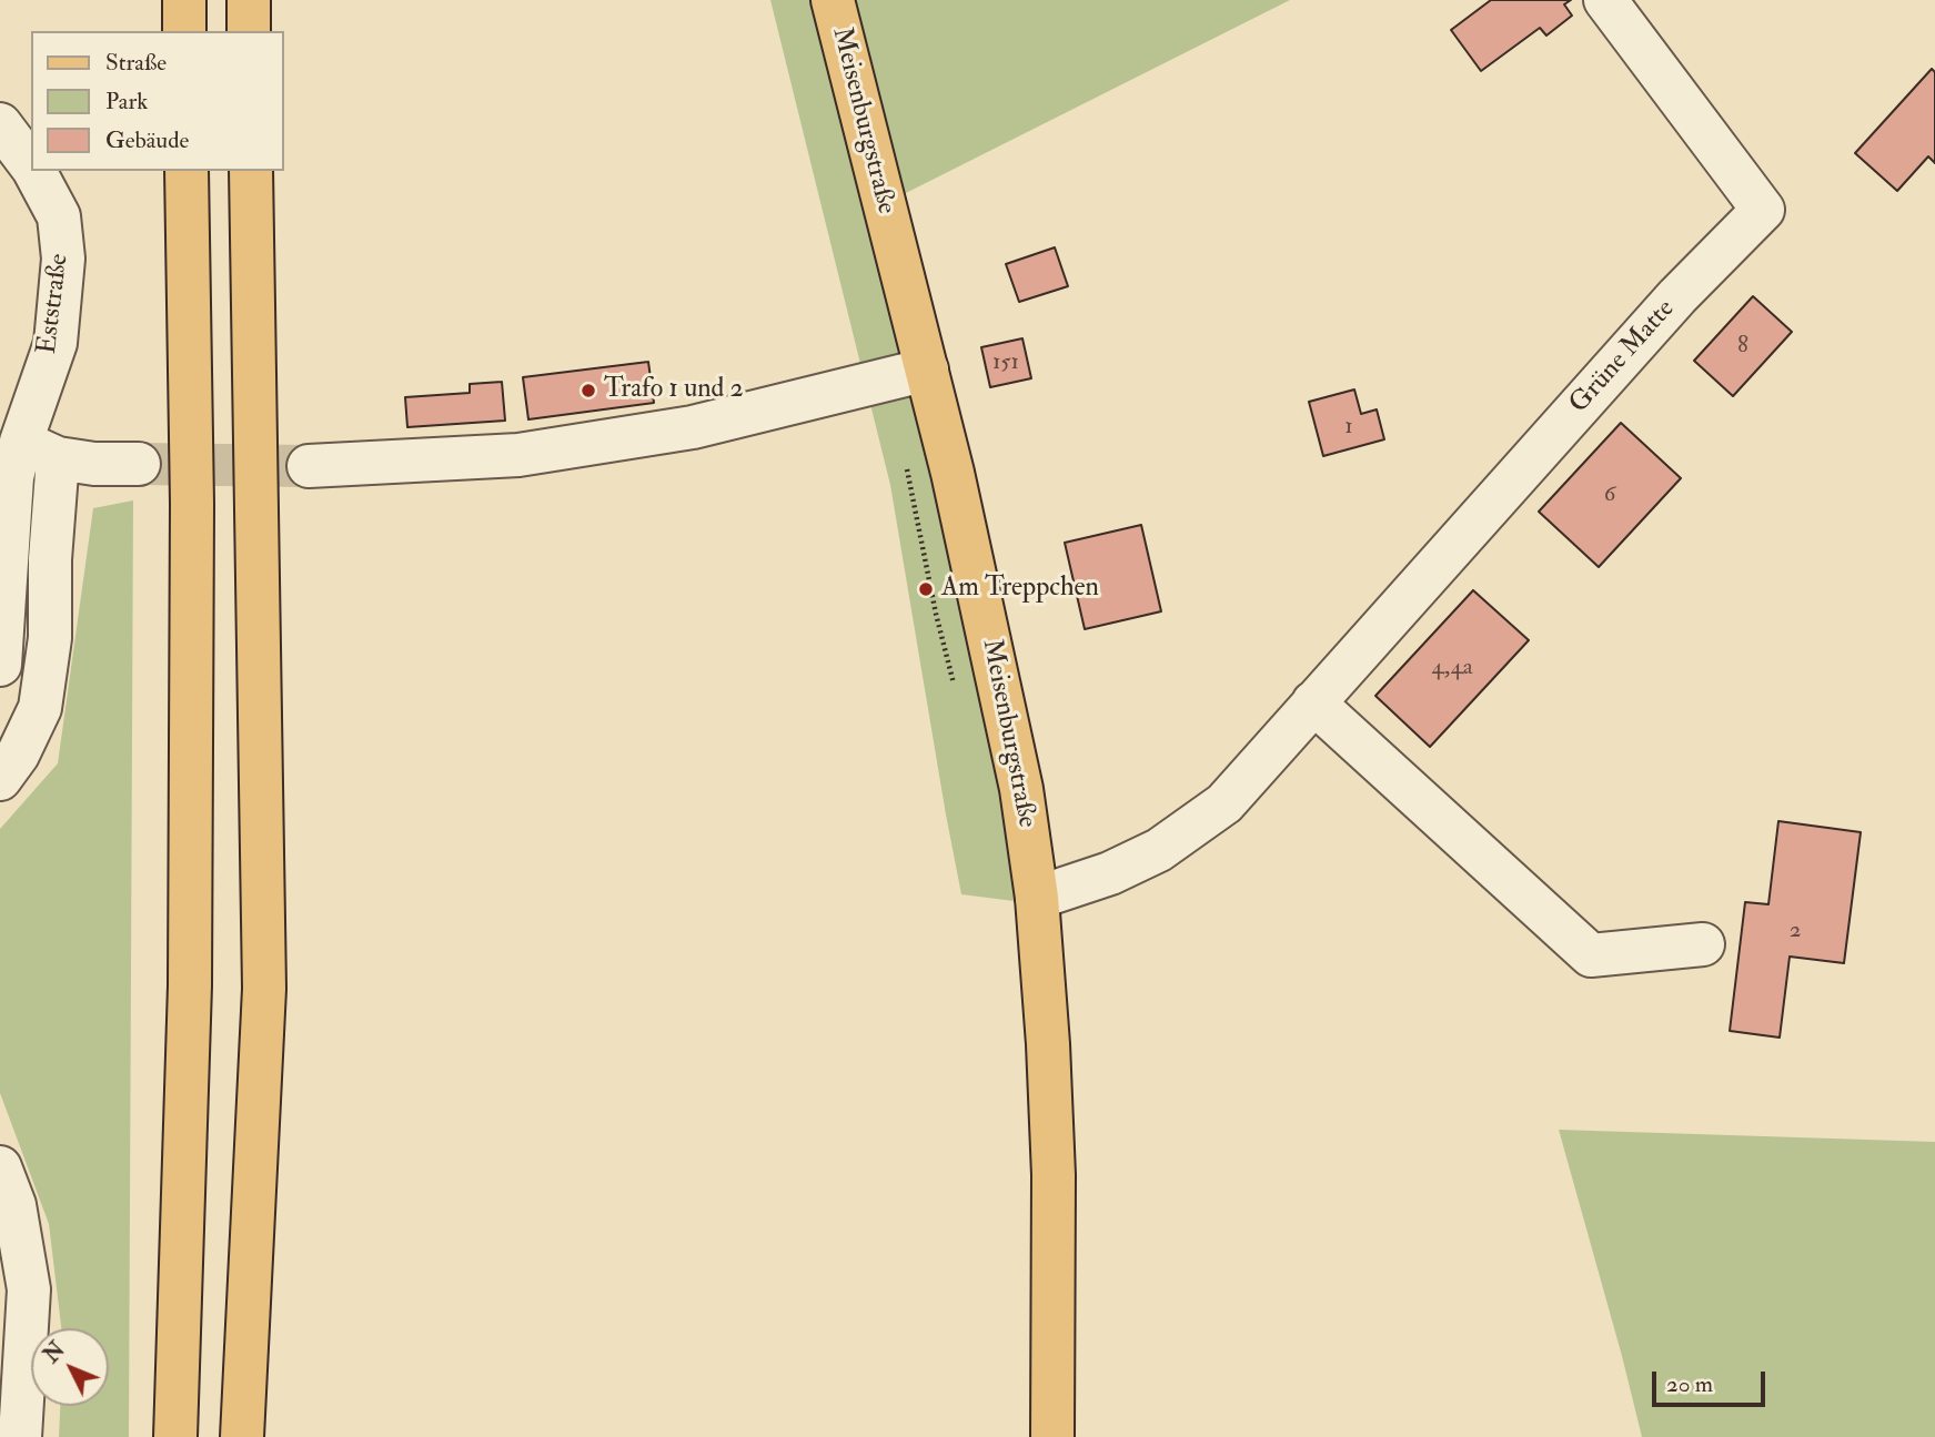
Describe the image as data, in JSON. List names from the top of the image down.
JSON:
{
  "streets": {
    "main road": ["Meisenburgstraße"],
    "street": ["Eststraße", "Grüne Matte"]
  },
  "crossings": [
    ["Meisenburgstraße", "Grüne Matte"]
  ],
  "places": ["Trafo 1 und 2", "Am Treppchen"],
  "house_numbers": [
    "8",
    "151",
    "1",
    "6",
    "4,4a",
    "2"
  ],
  "legend": ["Straße", "Park", "Gebäude"],
  "scale_bar": "20 m",
  "north": "top left"
}
